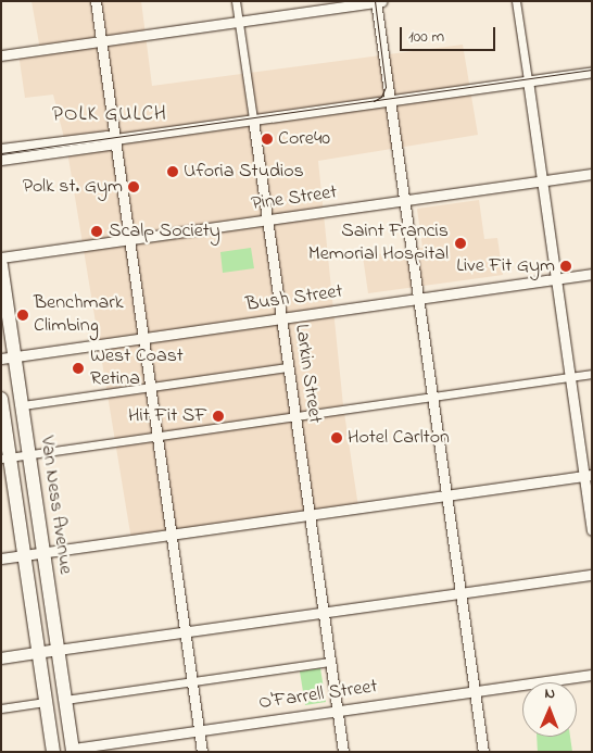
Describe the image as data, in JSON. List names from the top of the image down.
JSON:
{
  "streets": {
    "highway": ["Van Ness Avenue"],
    "main road": ["O'Farrell Street"],
    "street": ["Pine Street", "Bush Street", "Larkin Street"]
  },
  "crossings": [
    ["Pine Street", "Larkin Street"],
    ["Bush Street", "Larkin Street"],
    ["Bush Street", "Van Ness Avenue"],
    ["Larkin Street", "O'Farrell Street"],
    ["Van Ness Avenue", "O'Farrell Street"]
  ],
  "districts": ["POLK GULCH"],
  "places": [
    "Core40",
    "Uforia Studios",
    "Polk st. Gym",
    "Scalp Society",
    "Saint Francis Memorial Hospital",
    "Live Fit Gym",
    "Benchmark Climbing",
    "West Coast Retina",
    "Hit Fit SF",
    "Hotel Carlton"
  ],
  "scale_bar": "100 m",
  "north": "top"
}
